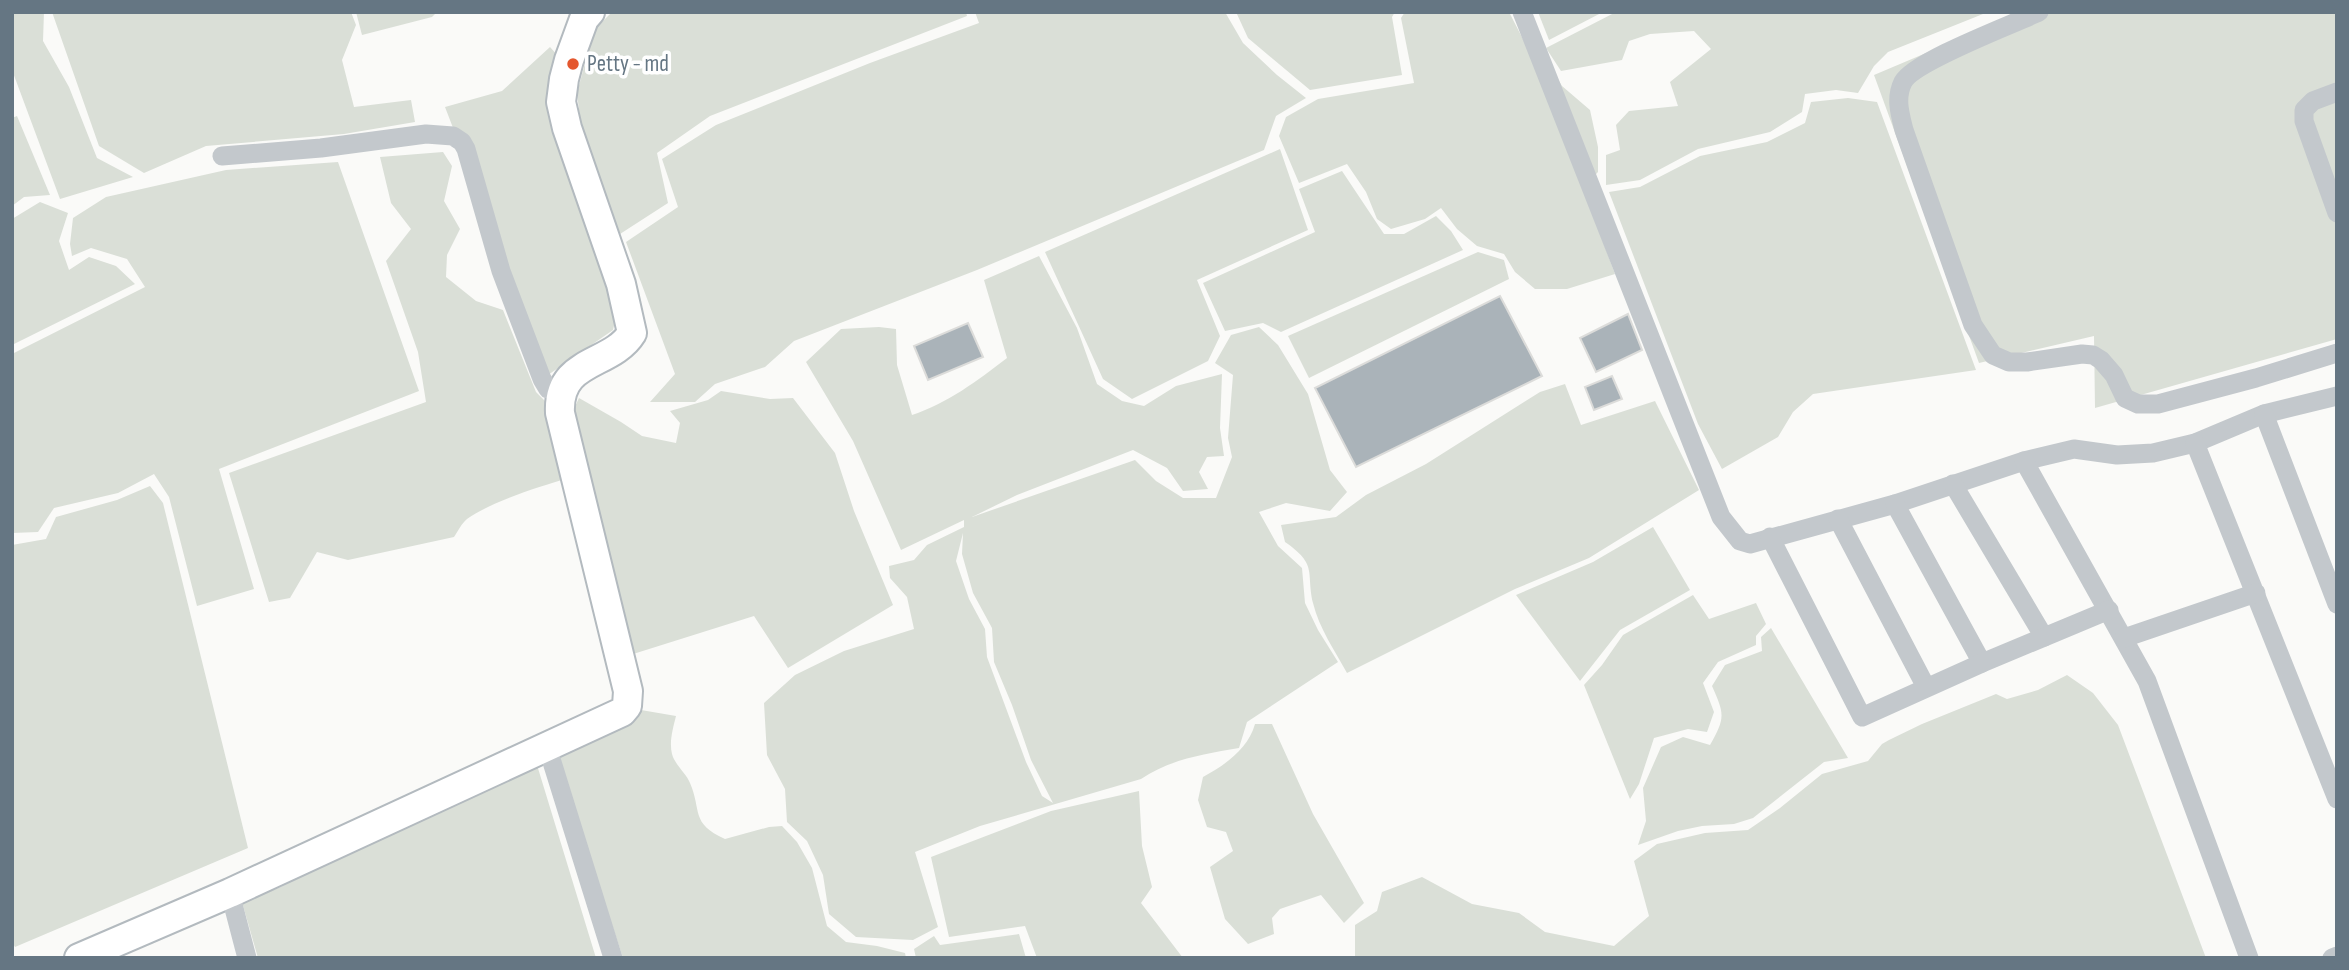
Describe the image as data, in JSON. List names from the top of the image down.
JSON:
{
  "places": ["Petty - md"]
}
